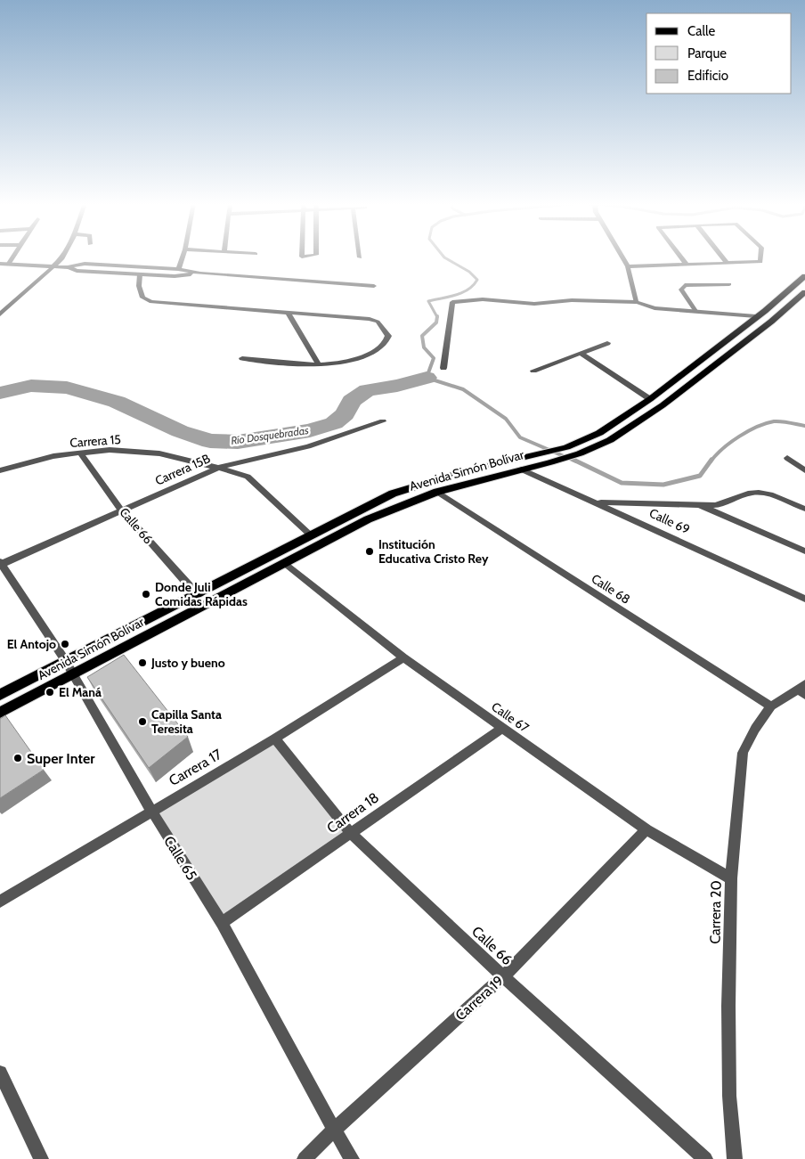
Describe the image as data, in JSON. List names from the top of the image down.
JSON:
{
  "streets": {
    "main road": ["Avenida Simón Bolívar"],
    "street": [
      "Carrera 15",
      "Carrera 15B",
      "Calle 69",
      "Calle 66",
      "Calle 68",
      "Calle 67",
      "Carrera 17",
      "Carrera 18",
      "Calle 65",
      "Carrera 20",
      "Carrera 19"
    ]
  },
  "crossings": [
    ["Carrera 15", "Carrera 15B"],
    ["Carrera 15", "Calle 66"],
    ["Carrera 15B", "Calle 66"],
    ["Carrera 15B", "Calle 65"],
    ["Avenida Simón Bolívar", "Calle 69"],
    ["Avenida Simón Bolívar", "Calle 66"],
    ["Avenida Simón Bolívar", "Calle 68"],
    ["Avenida Simón Bolívar", "Calle 67"],
    ["Avenida Simón Bolívar", "Calle 65"],
    ["Calle 66", "Carrera 17"],
    ["Calle 66", "Carrera 18"],
    ["Calle 66", "Carrera 19"],
    ["Calle 68", "Carrera 20"],
    ["Calle 67", "Carrera 17"],
    ["Calle 67", "Carrera 18"],
    ["Calle 67", "Carrera 20"],
    ["Calle 67", "Carrera 19"],
    ["Carrera 17", "Calle 65"],
    ["Carrera 18", "Calle 65"],
    ["Calle 65", "Carrera 19"]
  ],
  "water": ["Río Dosquebradas"],
  "places": [
    "Institución Educativa Cristo Rey",
    "Donde Juli Comidas Rápidas",
    "El Antojo",
    "Justo y bueno",
    "El Maná",
    "Capilla Santa Teresita",
    "Super Inter"
  ],
  "legend": ["Calle", "Parque", "Edificio"]
}
